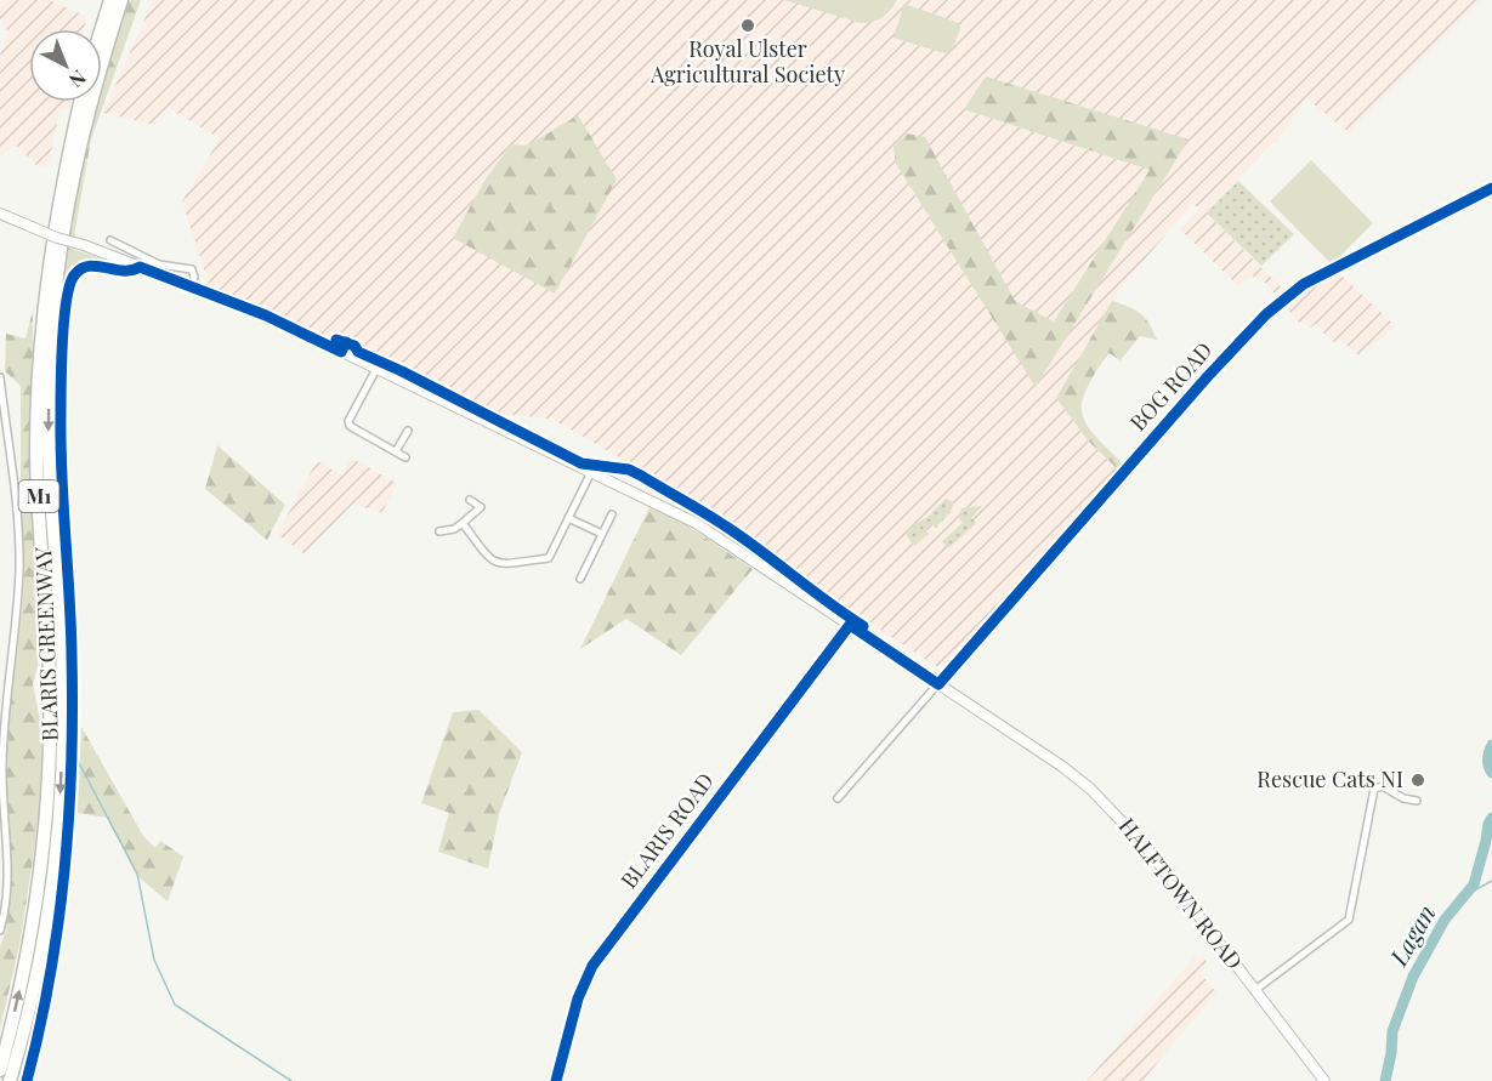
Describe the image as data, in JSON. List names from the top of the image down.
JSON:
{
  "streets": {
    "highway": ["M1"],
    "street": ["BOG ROAD", "BLARIS ROAD", "HALFTOWN ROAD"],
    "cycle path": ["BLARIS GREENWAY"]
  },
  "crossings": [
    ["BOG ROAD", "HALFTOWN ROAD"],
    ["BLARIS ROAD", "HALFTOWN ROAD"]
  ],
  "water": ["Lagan"],
  "places": ["Royal Ulster Agricultural Society", "Rescue Cats NI"],
  "north": "bottom right"
}
